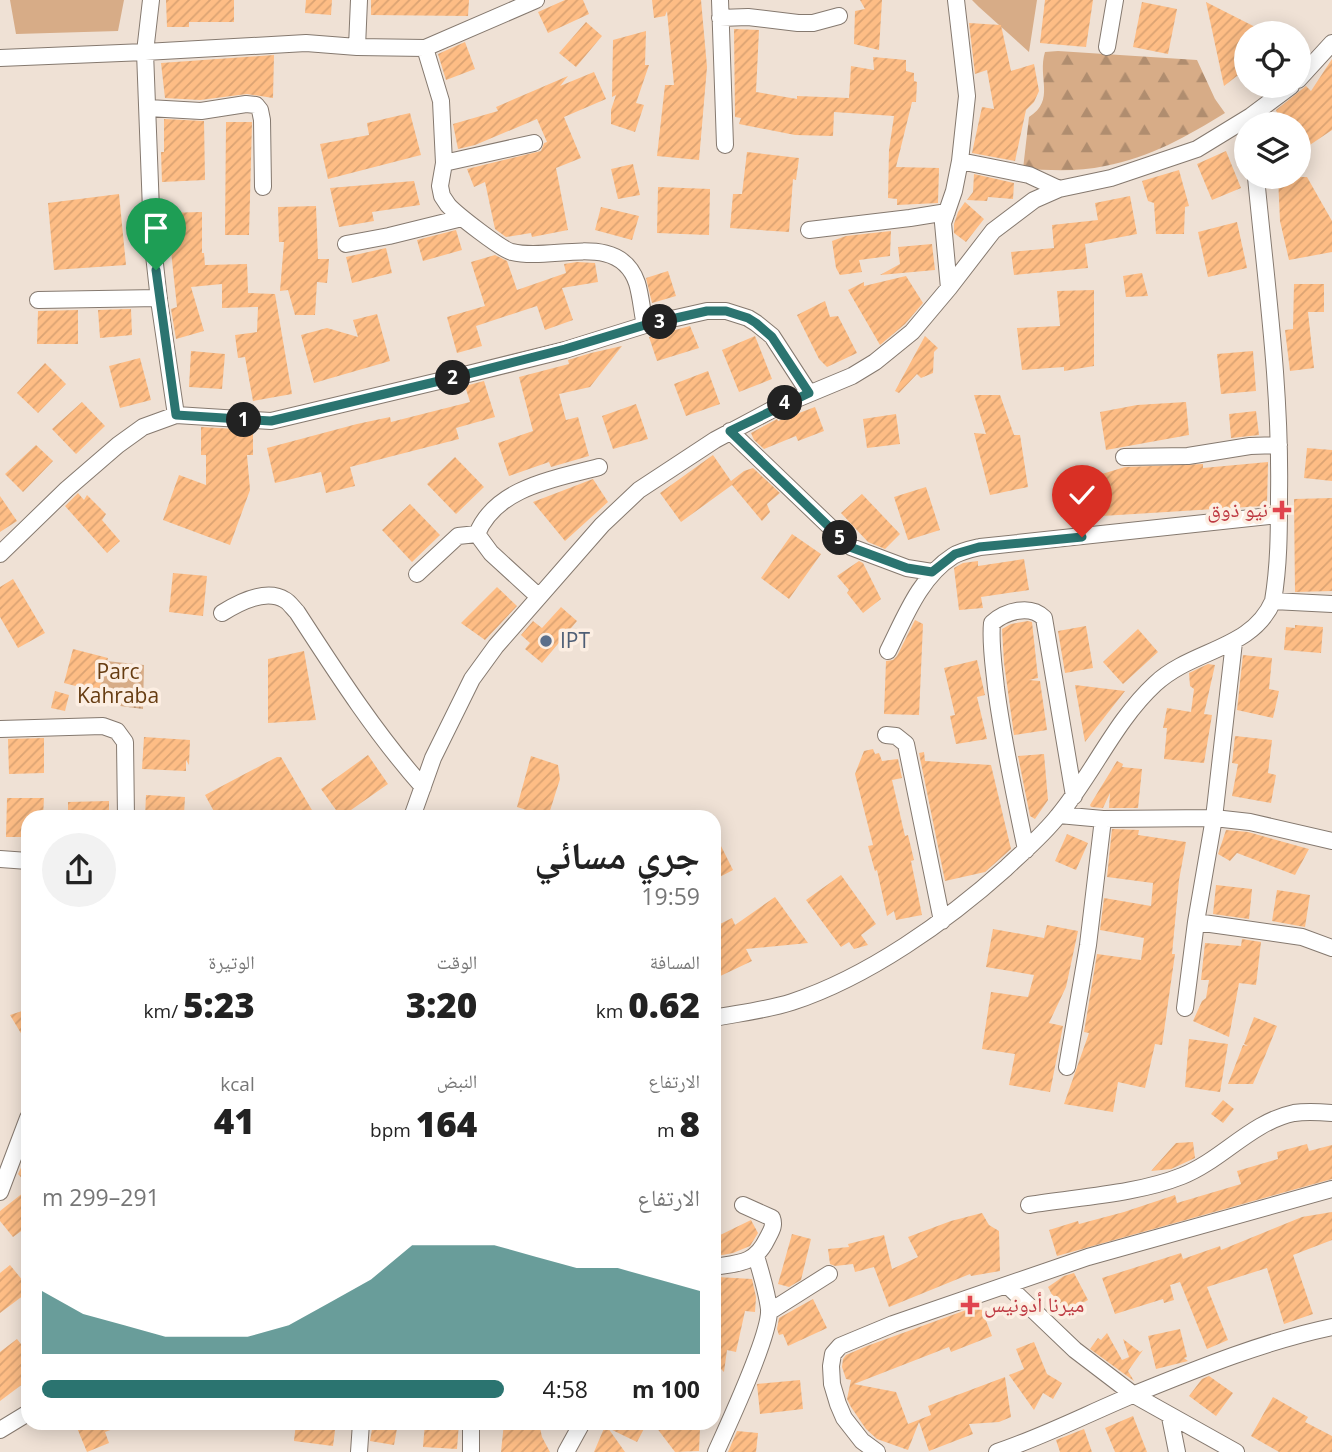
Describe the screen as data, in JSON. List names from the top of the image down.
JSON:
{
  "parks": ["Parc Kahraba"],
  "places": {
    "health": ["نيو ذوق", "ميرنا أدونيس"],
    "other": ["IPT"]
  },
  "page": {
    "pins": [
      "3",
      "2",
      "4",
      "1",
      "5"
    ],
    "heading": ["جري مسائي", "19:59"],
    "stats": [
      ["المسافة", "0.62 km"],
      ["الوقت", "3:20"],
      ["الوتيرة", "5:23 /km"],
      ["الارتفاع", "8 m"],
      ["النبض", "164 bpm"],
      ["kcal", "41"]
    ],
    "chart": ["الارتفاع", "291–299 m"],
    "list": [
      {
        "name": "100 m",
        "note": "4:58"
      }
    ]
  }
}
